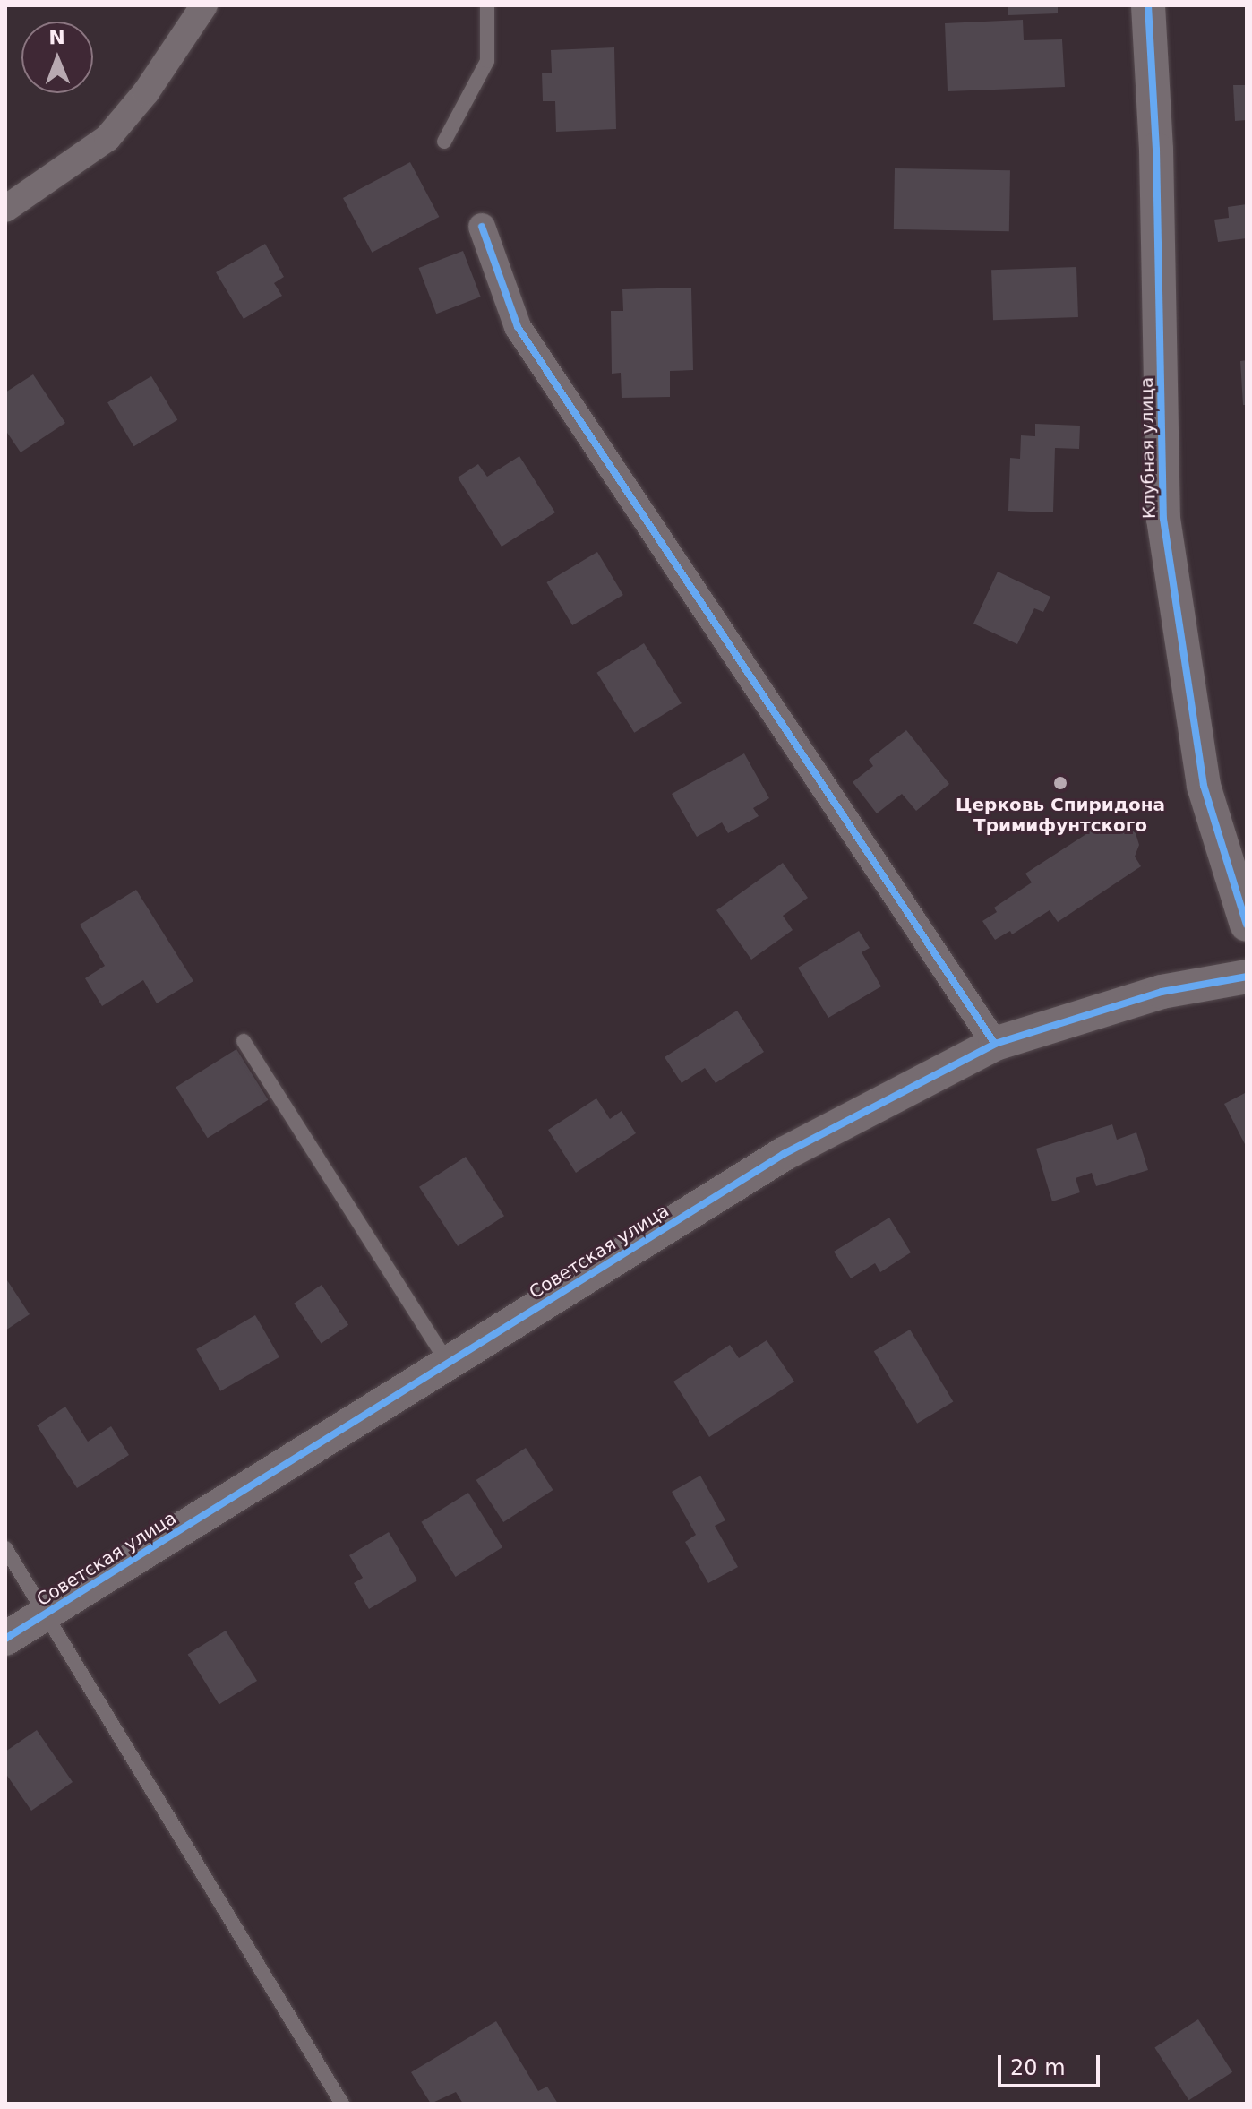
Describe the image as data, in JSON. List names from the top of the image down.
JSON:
{
  "streets": {
    "street": ["Клубная улица", "Советская улица"]
  },
  "places": ["Церковь Спиридона Тримифунтского"],
  "scale_bar": "20 m",
  "north": "top"
}
